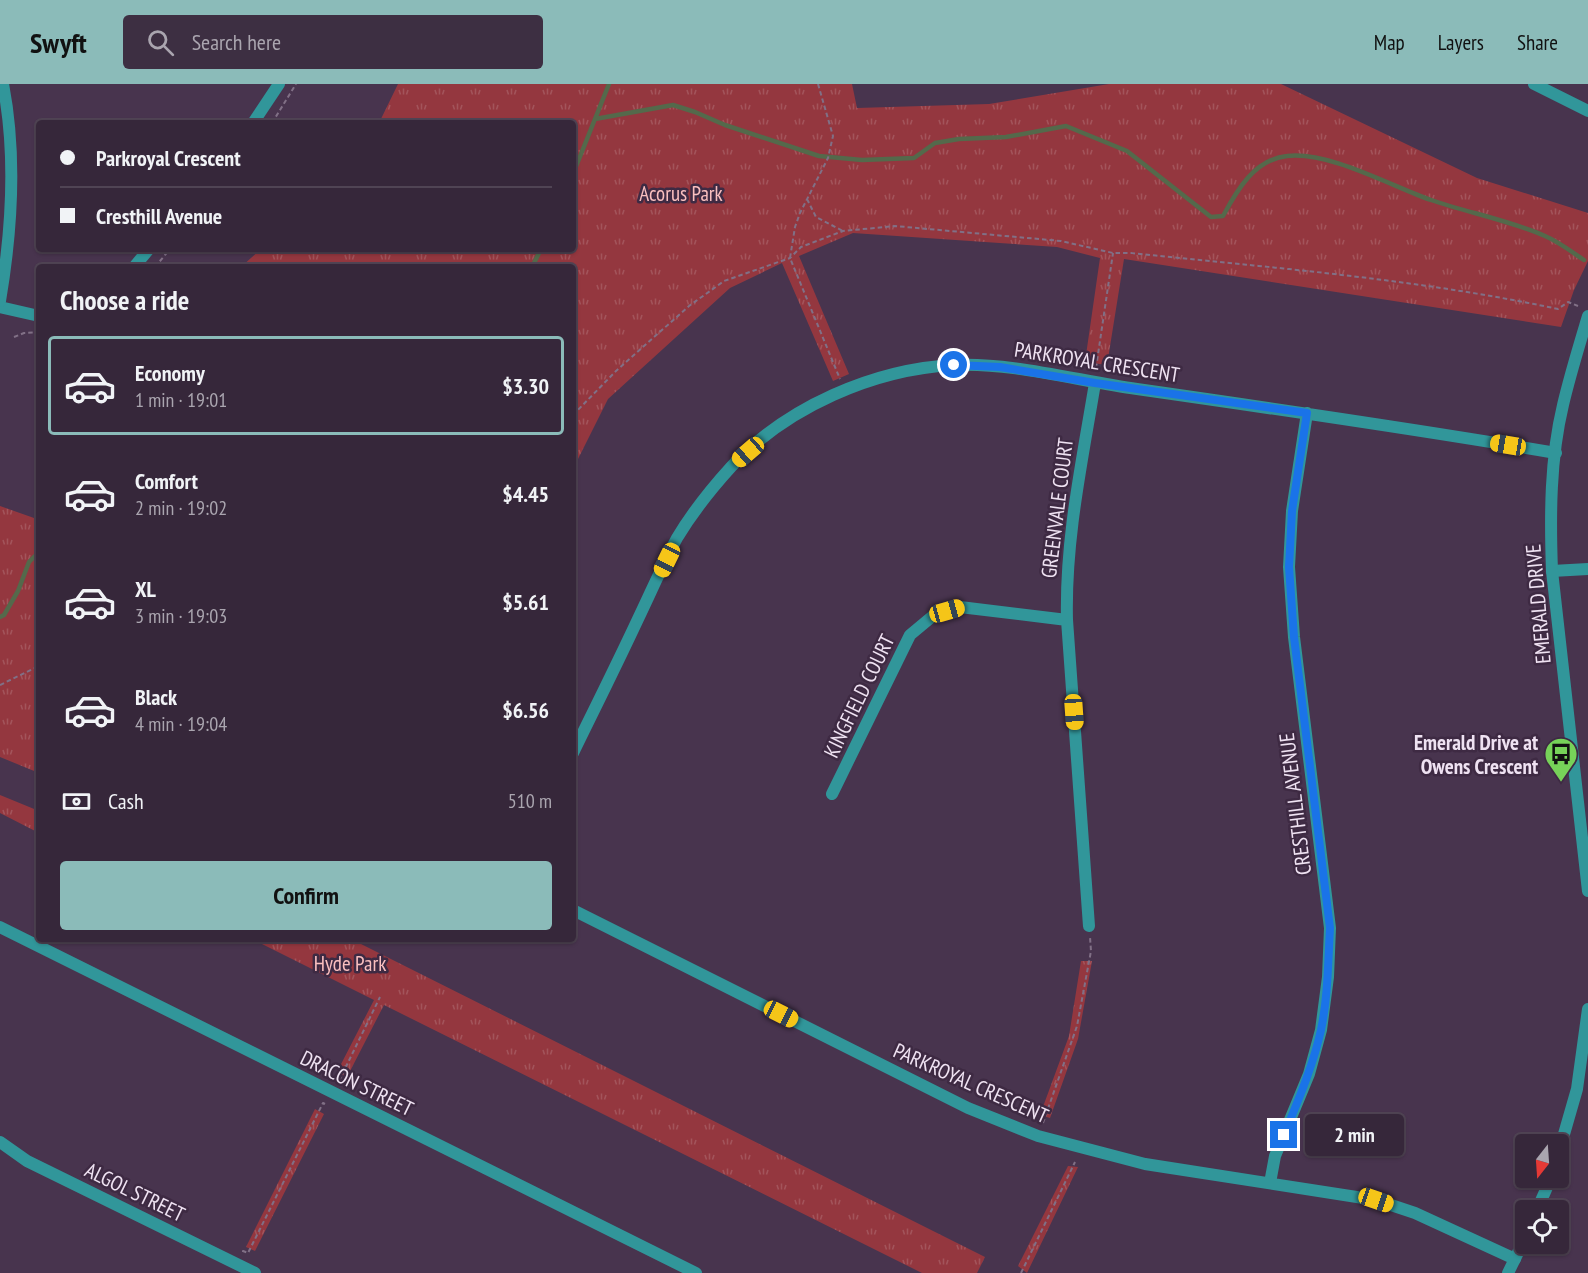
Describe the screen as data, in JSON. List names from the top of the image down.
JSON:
{
  "streets": {
    "street": [
      "PARKROYAL CRESCENT",
      "GREENVALE COURT",
      "EMERALD DRIVE",
      "KINGFIELD COURT",
      "CRESTHILL AVENUE",
      "DRACON STREET",
      "ALGOL STREET"
    ]
  },
  "crossings": [
    ["PARKROYAL CRESCENT", "GREENVALE COURT"],
    ["PARKROYAL CRESCENT", "EMERALD DRIVE"],
    ["PARKROYAL CRESCENT", "CRESTHILL AVENUE"],
    ["GREENVALE COURT", "KINGFIELD COURT"]
  ],
  "parks": ["Acorus Park", "Hyde Park"],
  "places": {
    "bus stop": ["Emerald Drive at Owens Crescent"]
  },
  "north": "bottom",
  "page": {
    "header": "Swyft",
    "search": "Search here",
    "nav": ["Map", "Layers", "Share"],
    "banner": ["Parkroyal Crescent", "Cresthill Avenue"],
    "heading": "Choose a ride",
    "list": [
      {
        "name": "Economy",
        "note": "1 min · 19:01",
        "value": "$3.30"
      },
      {
        "name": "Comfort",
        "note": "2 min · 19:02",
        "value": "$4.45"
      },
      {
        "name": "XL",
        "note": "3 min · 19:03",
        "value": "$5.61"
      },
      {
        "name": "Black",
        "note": "4 min · 19:04",
        "value": "$6.56"
      }
    ],
    "pay": ["Cash", "510 m"],
    "buttons": "Confirm",
    "bubble": "2 min"
  }
}
